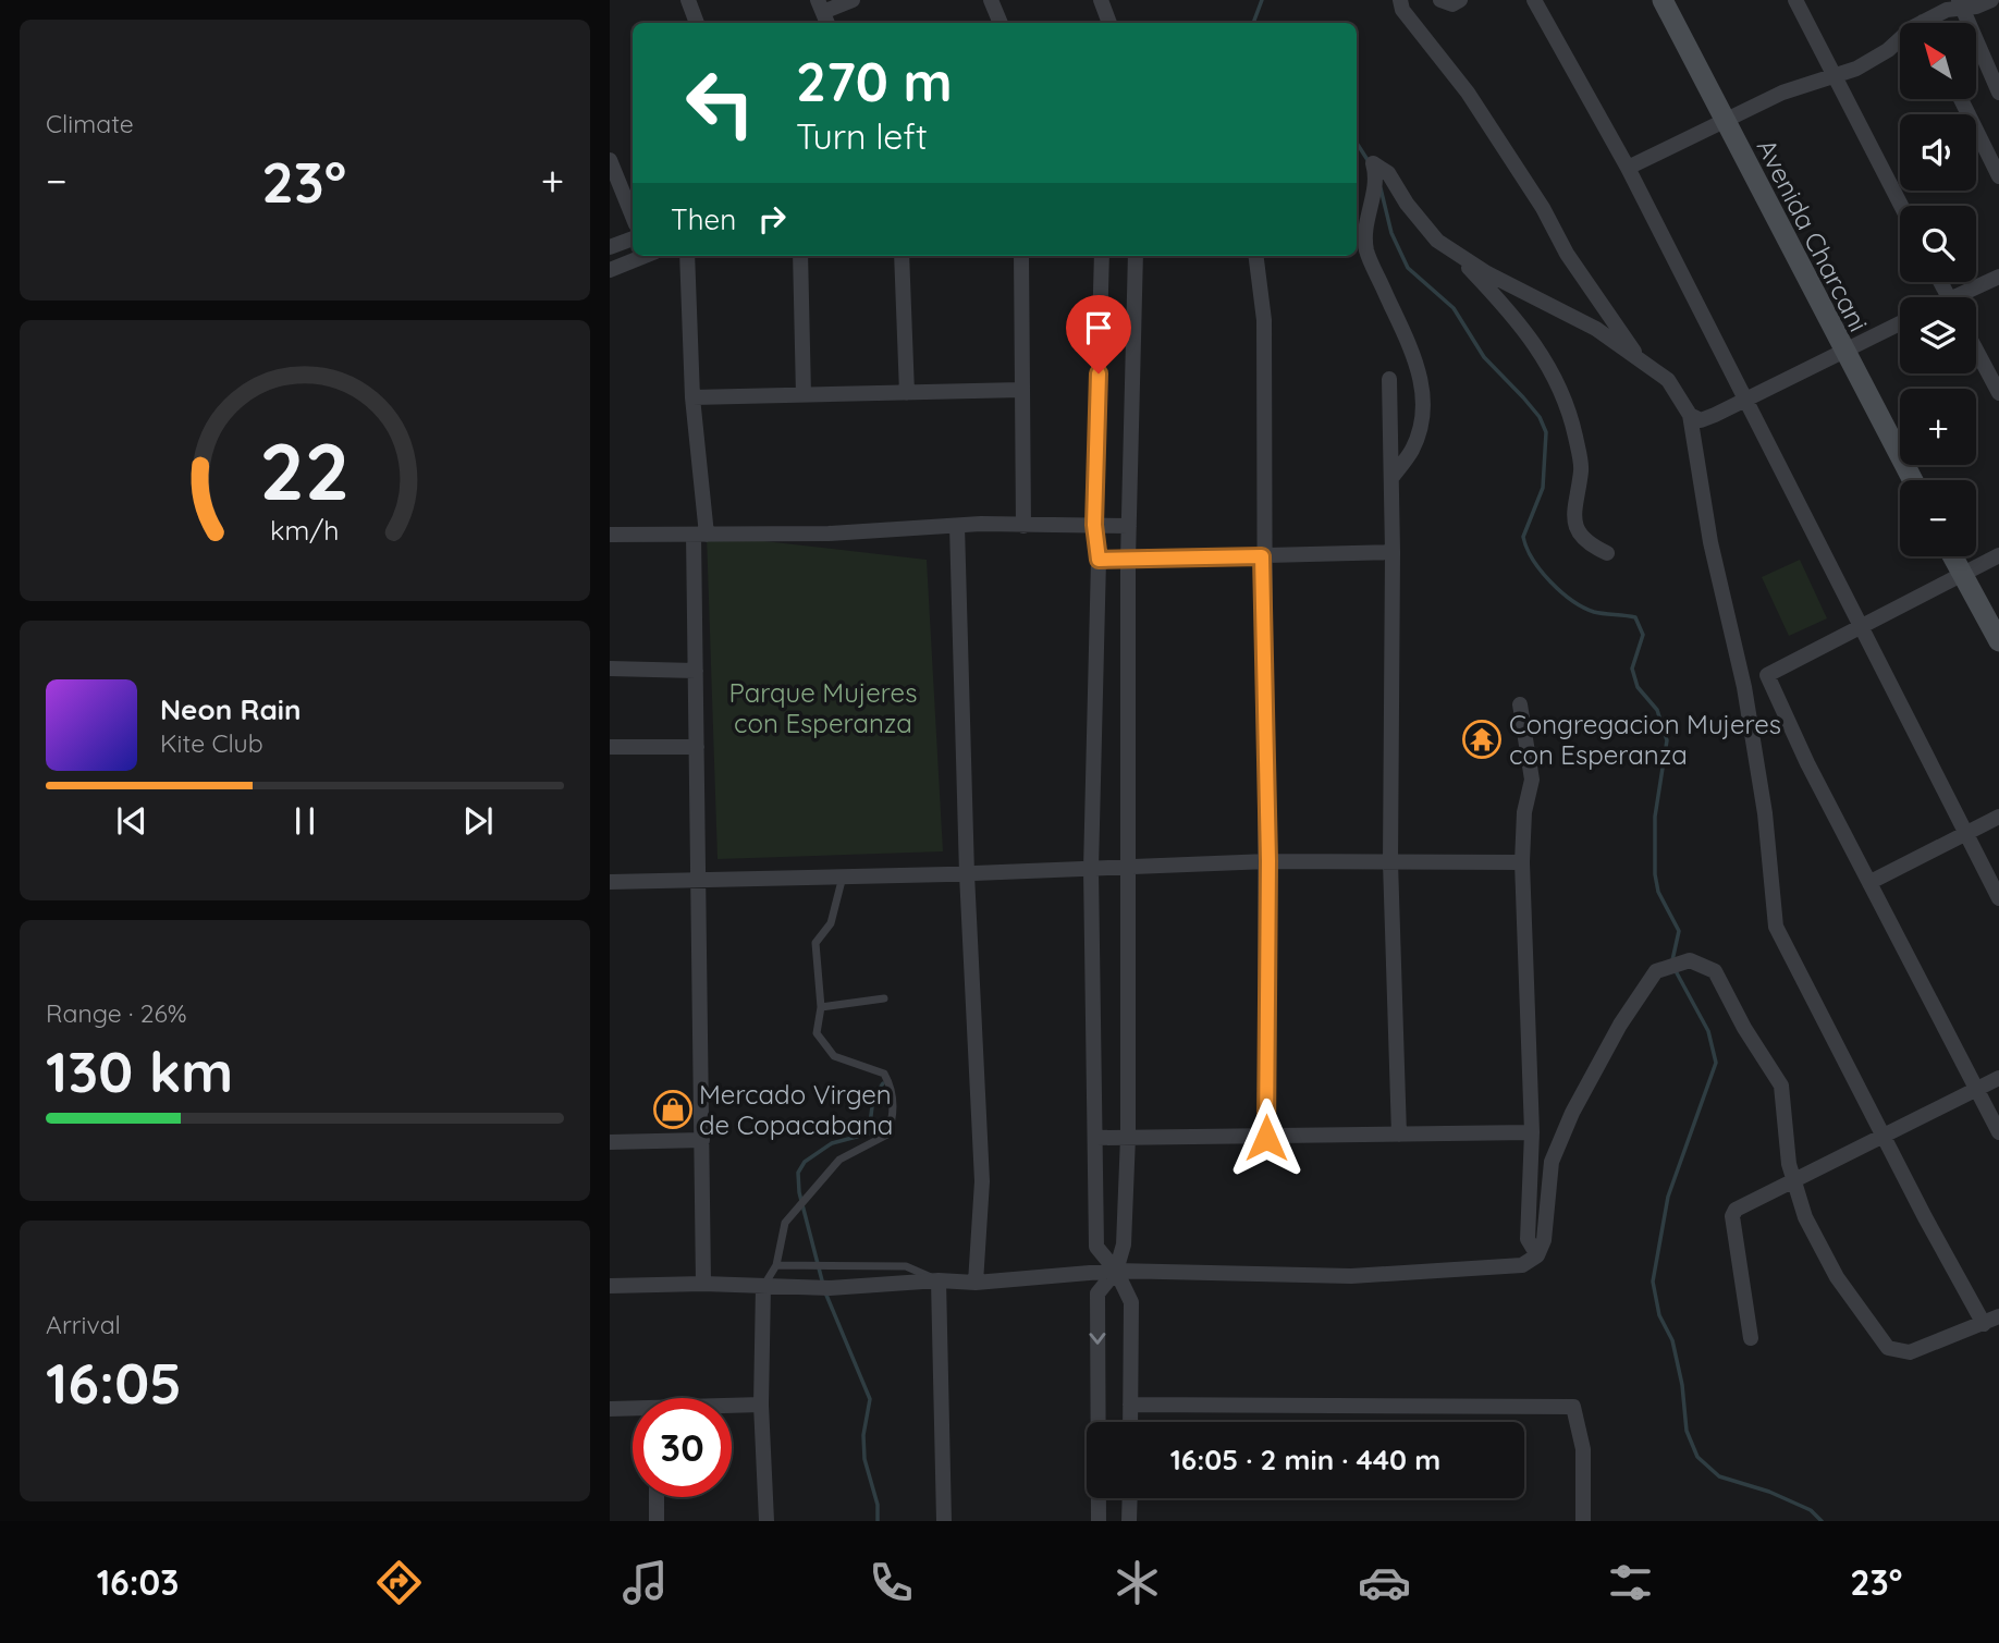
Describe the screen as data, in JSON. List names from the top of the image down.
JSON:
{
  "streets": {
    "main road": ["Avenida Charcani"]
  },
  "parks": ["Parque Mujeres con Esperanza"],
  "places": {
    "temple": ["Congregacion Mujeres con Esperanza"],
    "shop": ["Mercado Virgen de Copacabana"]
  },
  "north": "top left",
  "page": {
    "tile": [
      "Climate",
      ["Range · 26%", "130 km"],
      ["Arrival", "16:05"]
    ],
    "map_buttons": ["+", "−"],
    "turn": ["270 m", "Turn left"],
    "heat": ["−", "23°", "+"],
    "then": "Then",
    "song": ["Neon Rain", "Kite Club"],
    "limit": "30",
    "trip": "16:05 · 2 min · 440 m",
    "tabs": ["16:03", "23°"],
    "gauge": ["22", "km/h"]
  }
}
